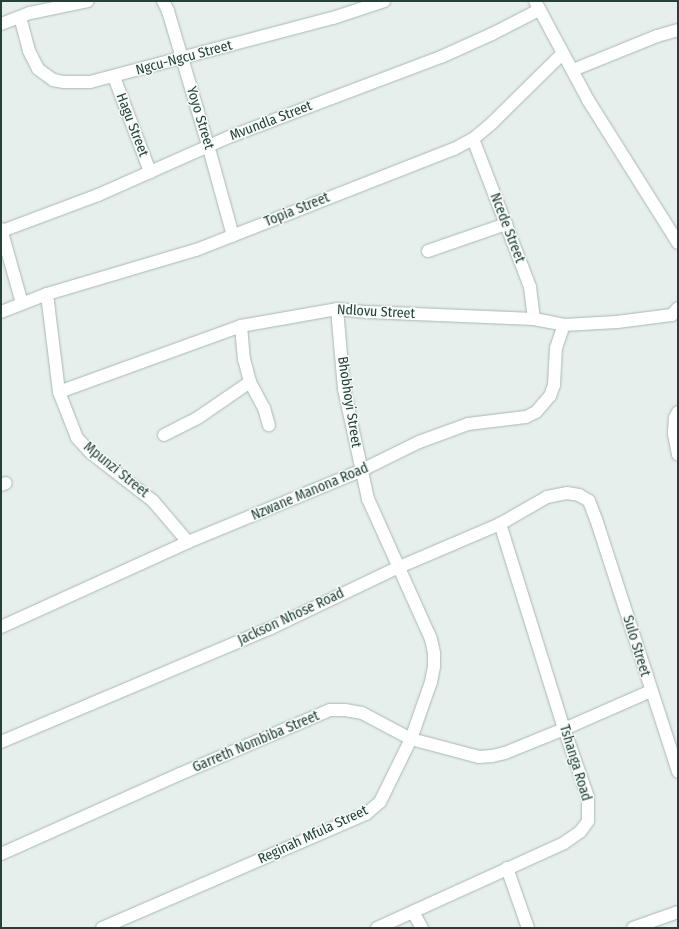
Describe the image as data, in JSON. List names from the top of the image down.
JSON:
{
  "streets": {
    "street": [
      "Ngcu-Ngcu Street",
      "Yoyo Street",
      "Mvundla Street",
      "Hagu Street",
      "Topia Street",
      "Ncede Street",
      "Ndlovu Street",
      "Bhobhoyi Street",
      "Mpunzi Street",
      "Nzwane Manona Road",
      "Jackson Nhose Road",
      "Sulo Street",
      "Garreth Nombiba Street",
      "Tshanga Road",
      "Reginah Mfula Street"
    ]
  },
  "crossings": [
    ["Ngcu-Ngcu Street", "Yoyo Street"],
    ["Ngcu-Ngcu Street", "Hagu Street"],
    ["Yoyo Street", "Mvundla Street"],
    ["Yoyo Street", "Topia Street"],
    ["Mvundla Street", "Hagu Street"],
    ["Topia Street", "Ncede Street"],
    ["Topia Street", "Mpunzi Street"],
    ["Ncede Street", "Ndlovu Street"],
    ["Ndlovu Street", "Bhobhoyi Street"],
    ["Ndlovu Street", "Mpunzi Street"],
    ["Ndlovu Street", "Nzwane Manona Road"],
    ["Bhobhoyi Street", "Nzwane Manona Road"],
    ["Bhobhoyi Street", "Jackson Nhose Road"],
    ["Bhobhoyi Street", "Reginah Mfula Street"],
    ["Mpunzi Street", "Nzwane Manona Road"],
    ["Jackson Nhose Road", "Sulo Street"],
    ["Jackson Nhose Road", "Tshanga Road"],
    ["Jackson Nhose Road", "Reginah Mfula Street"],
    ["Sulo Street", "Garreth Nombiba Street"],
    ["Garreth Nombiba Street", "Tshanga Road"],
    ["Garreth Nombiba Street", "Reginah Mfula Street"]
  ]
}
